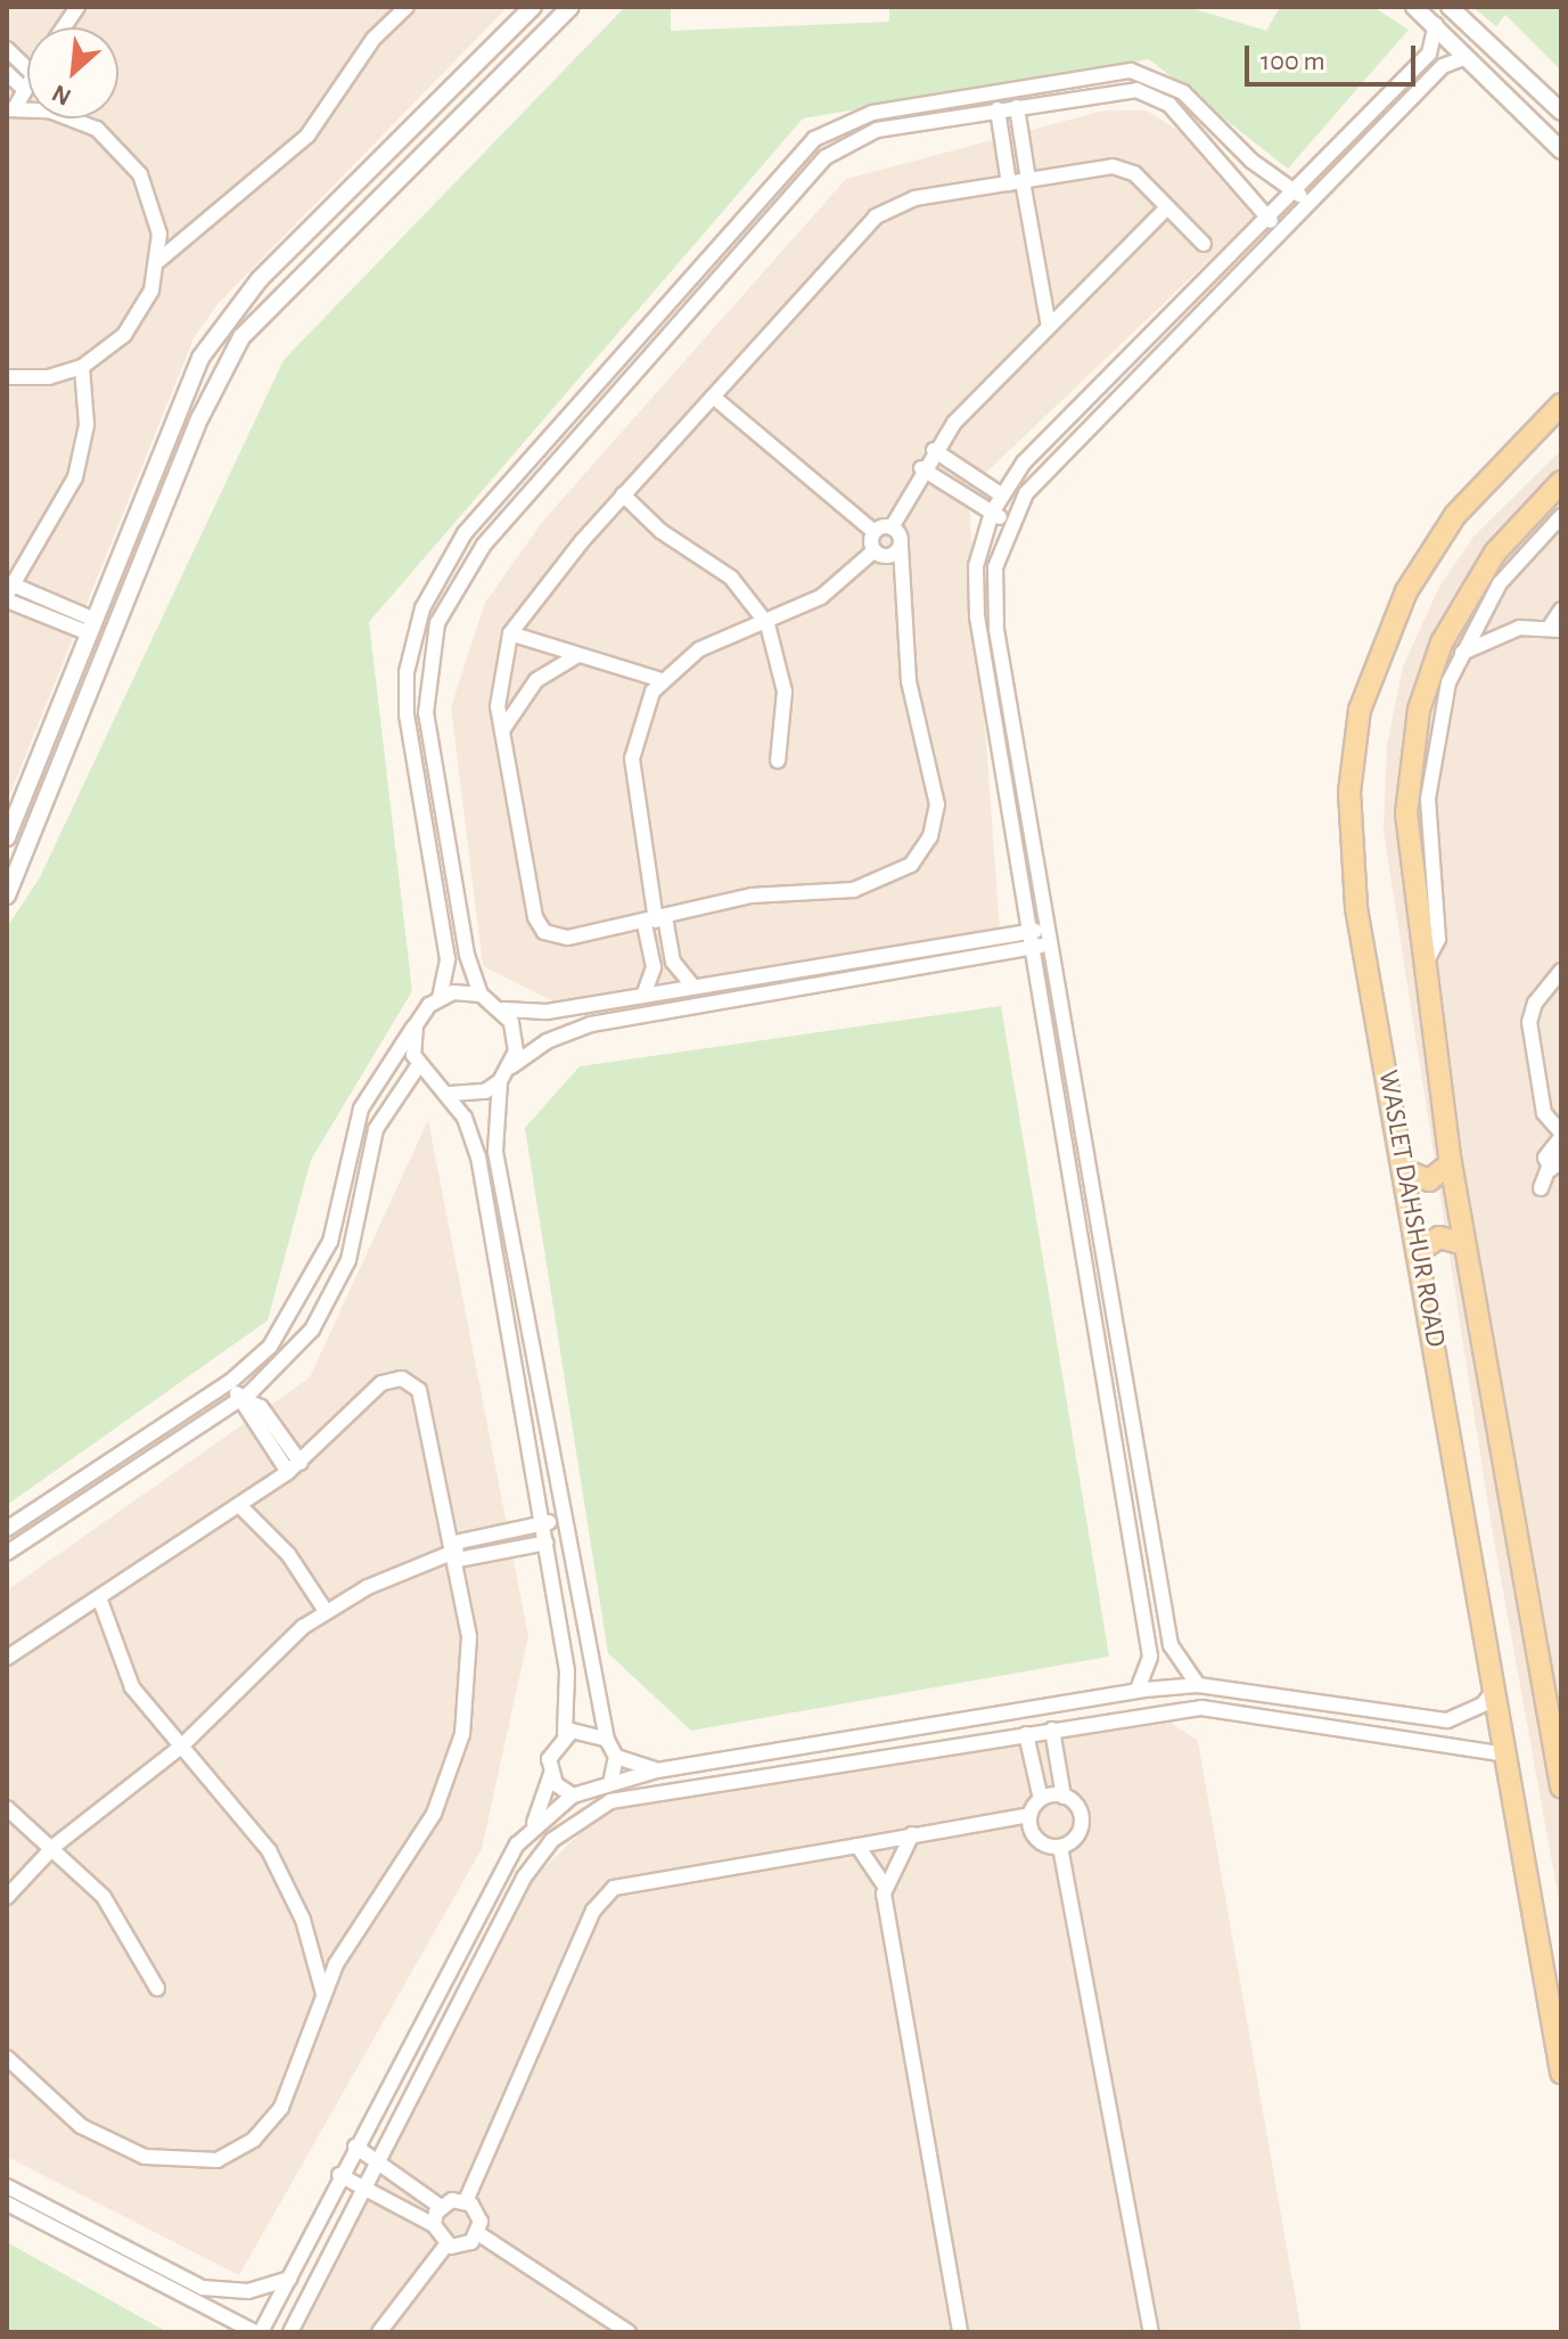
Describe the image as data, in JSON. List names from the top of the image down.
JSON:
{
  "streets": {
    "main road": ["WASLET DAHSHUR ROAD"]
  },
  "scale_bar": "100 m",
  "north": "bottom left"
}
